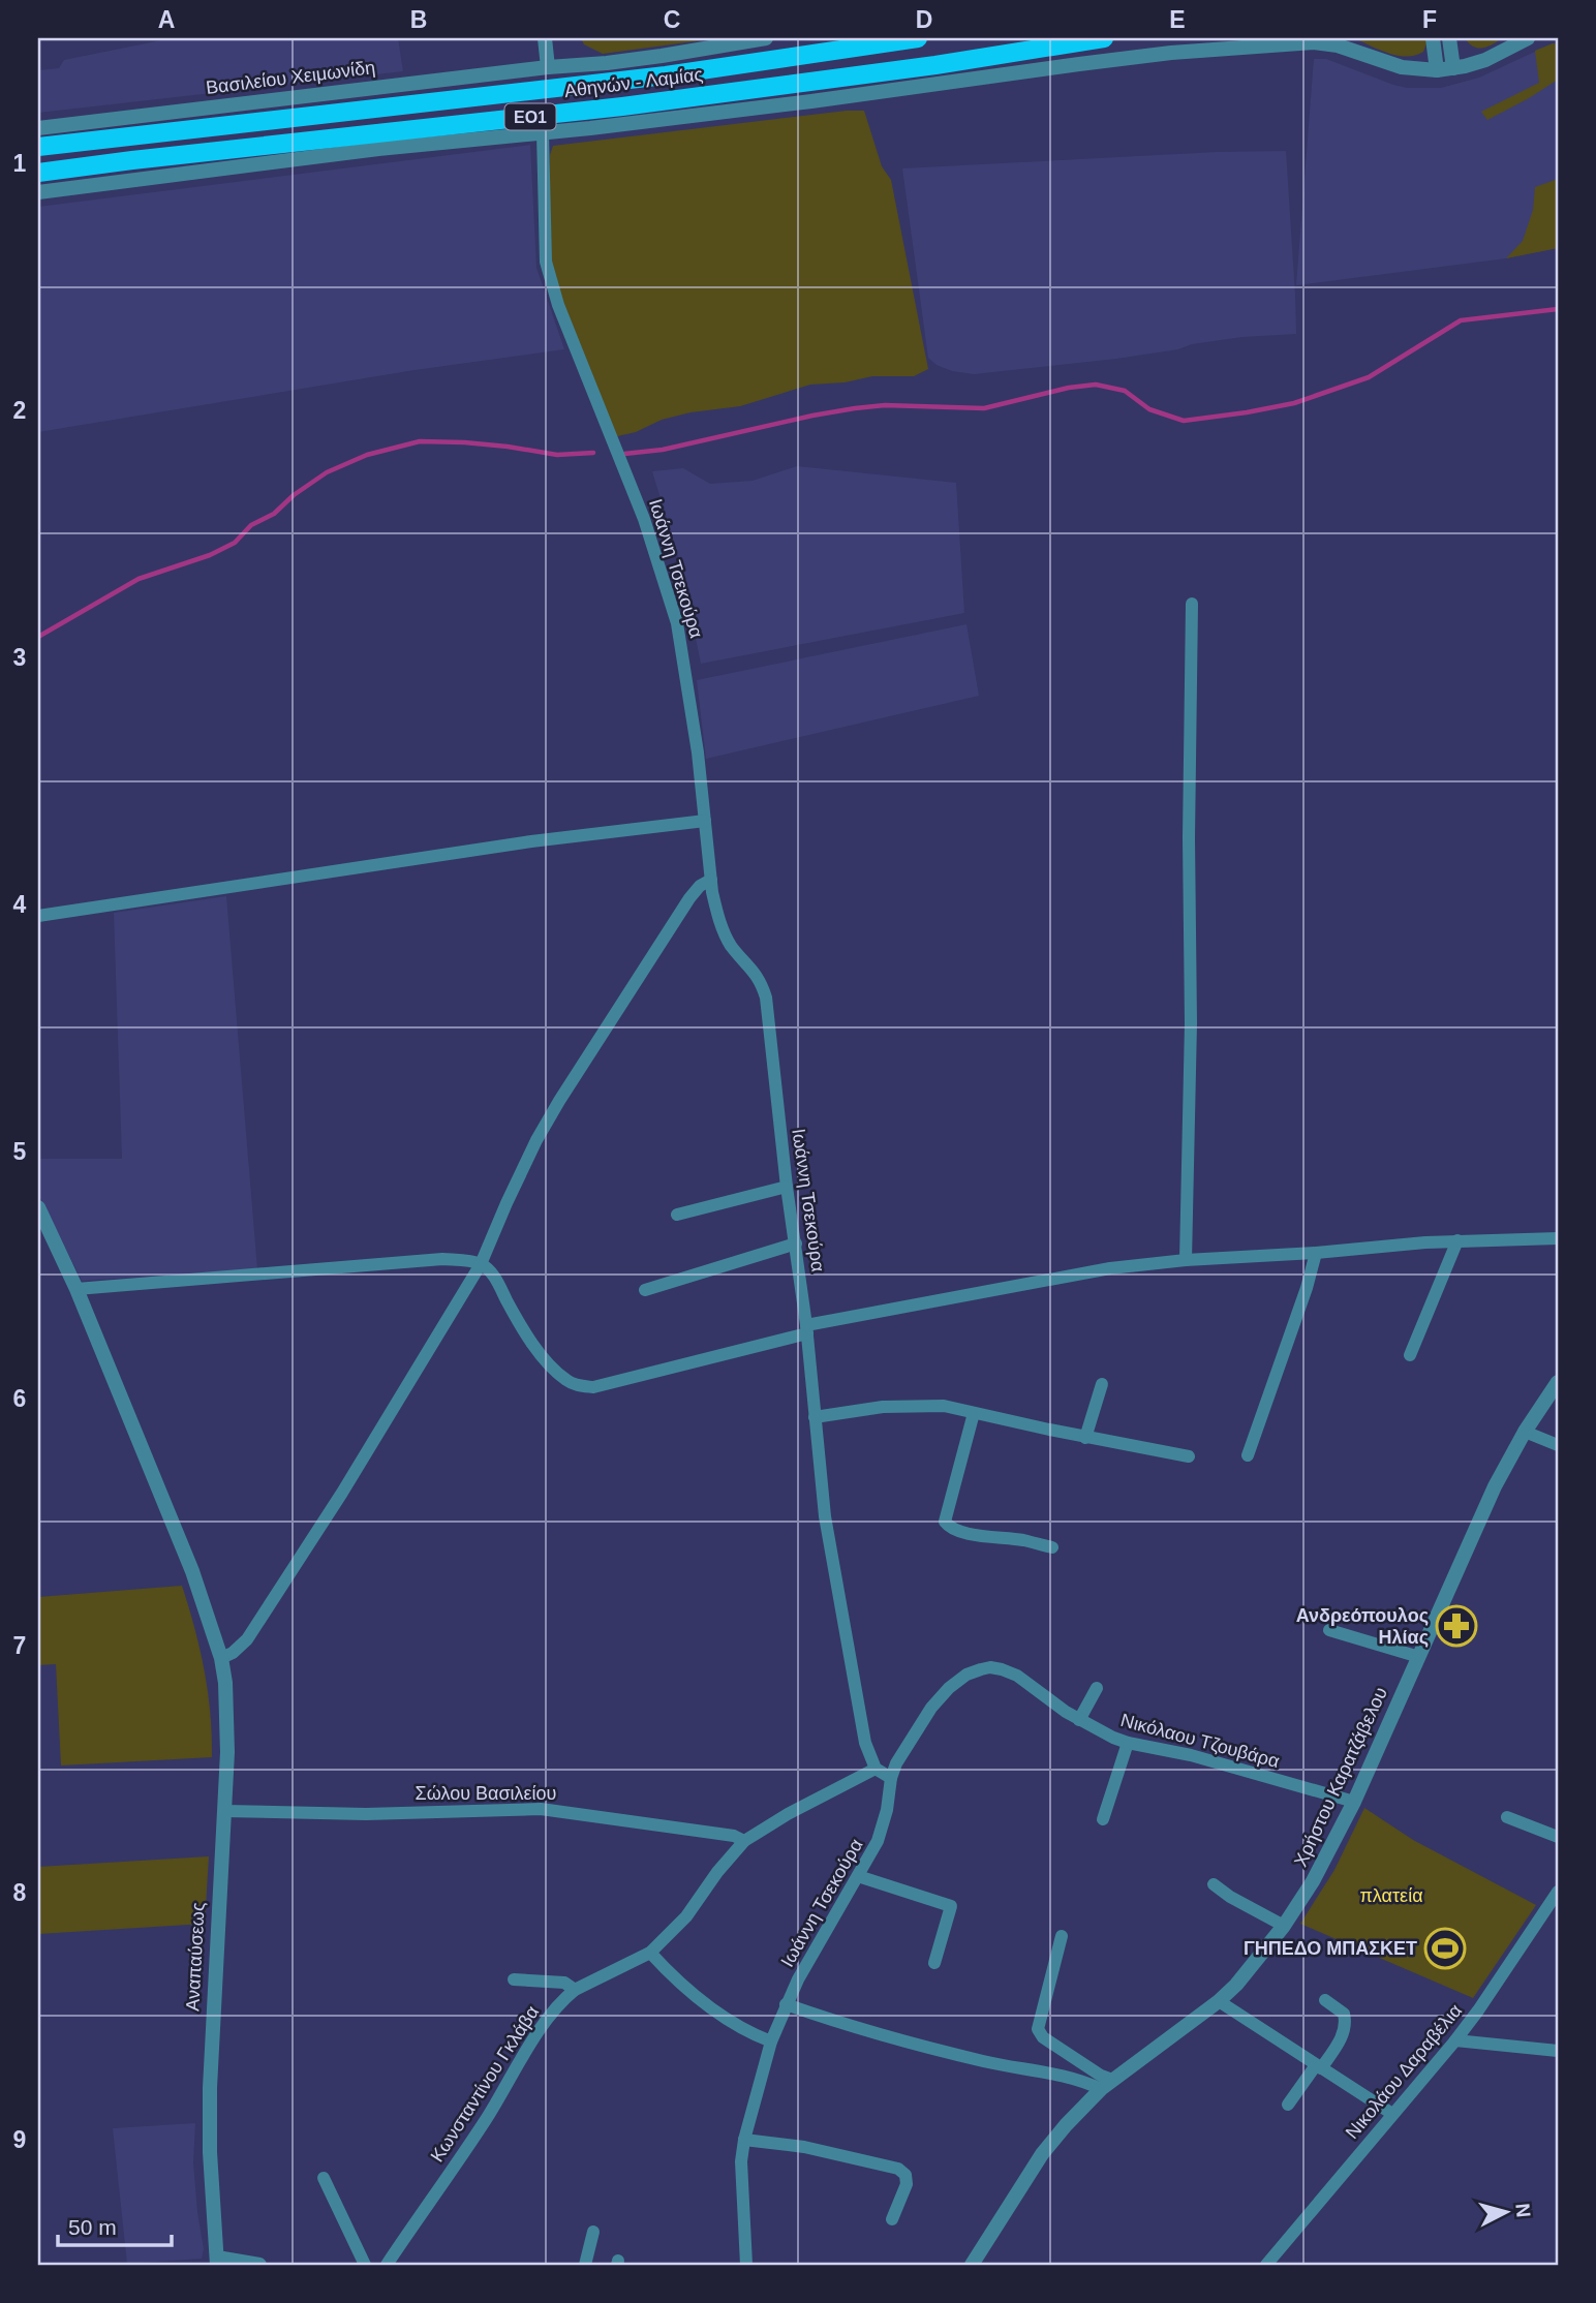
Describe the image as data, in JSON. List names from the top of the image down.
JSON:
{
  "streets": {
    "main road": ["Αθηνών - Λαμίας", "ΕΟ1"],
    "street": [
      "Βασιλείου Χειμωνίδη",
      "Ιωάννη Τσεκούρα",
      "Νικόλαου Τζουβάρα",
      "Χρήστου Καρατζάβελου",
      "Σώλου Βασιλείου",
      "Αναπαύσεως",
      "Νικολάου Δαραβέλια",
      "Κωνσταντίνου Γκλάβα"
    ]
  },
  "crossings": [
    ["Ιωάννη Τσεκούρα", "Νικόλαου Τζουβάρα"],
    ["Ιωάννη Τσεκούρα", "Κωνσταντίνου Γκλάβα"],
    ["Νικόλαου Τζουβάρα", "Χρήστου Καρατζάβελου"],
    ["Σώλου Βασιλείου", "Αναπαύσεως"],
    ["Σώλου Βασιλείου", "Κωνσταντίνου Γκλάβα"]
  ],
  "parks": ["πλατεία"],
  "places": {
    "pharmacy": ["Ανδρεόπουλος Ηλίας"],
    "sports": ["ΓΗΠΕΔΟ ΜΠΑΣΚΕΤ"]
  },
  "scale_bar": "50 m",
  "north": "right",
  "grid": {
    "columns": [
      "A",
      "B",
      "C",
      "D",
      "E",
      "F"
    ],
    "rows": [
      "1",
      "2",
      "3",
      "4",
      "5",
      "6",
      "7",
      "8",
      "9"
    ]
  }
}
